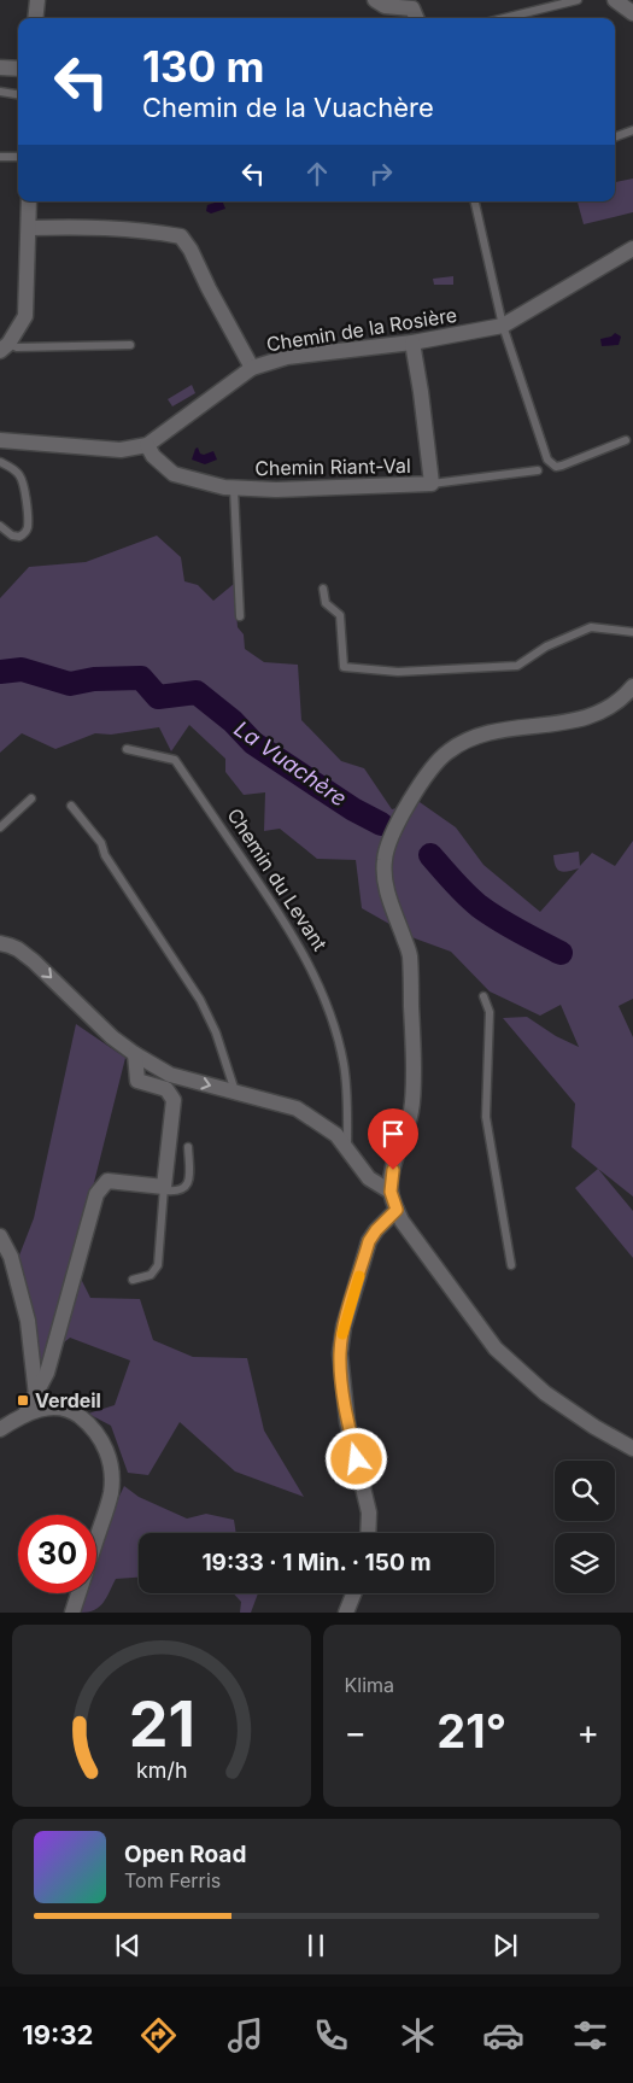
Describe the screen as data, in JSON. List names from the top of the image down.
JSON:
{
  "streets": {
    "street": ["Chemin de la Rosière", "Chemin Riant-Val"],
    "lane": ["Chemin du Levant"]
  },
  "crossings": [
    ["Chemin de la Rosière", "Chemin Riant-Val"]
  ],
  "water": ["La Vuachère"],
  "places": {
    "transit": ["Verdeil"]
  },
  "page": {
    "turn": ["130 m", "Chemin de la Vuachère"],
    "limit": "30",
    "trip": "19:33 · 1 Min. · 150 m",
    "tile": "Klima",
    "heat": ["−", "21°", "+"],
    "song": ["Open Road", "Tom Ferris"],
    "tabs": "19:32",
    "gauge": ["21", "km/h"]
  }
}
